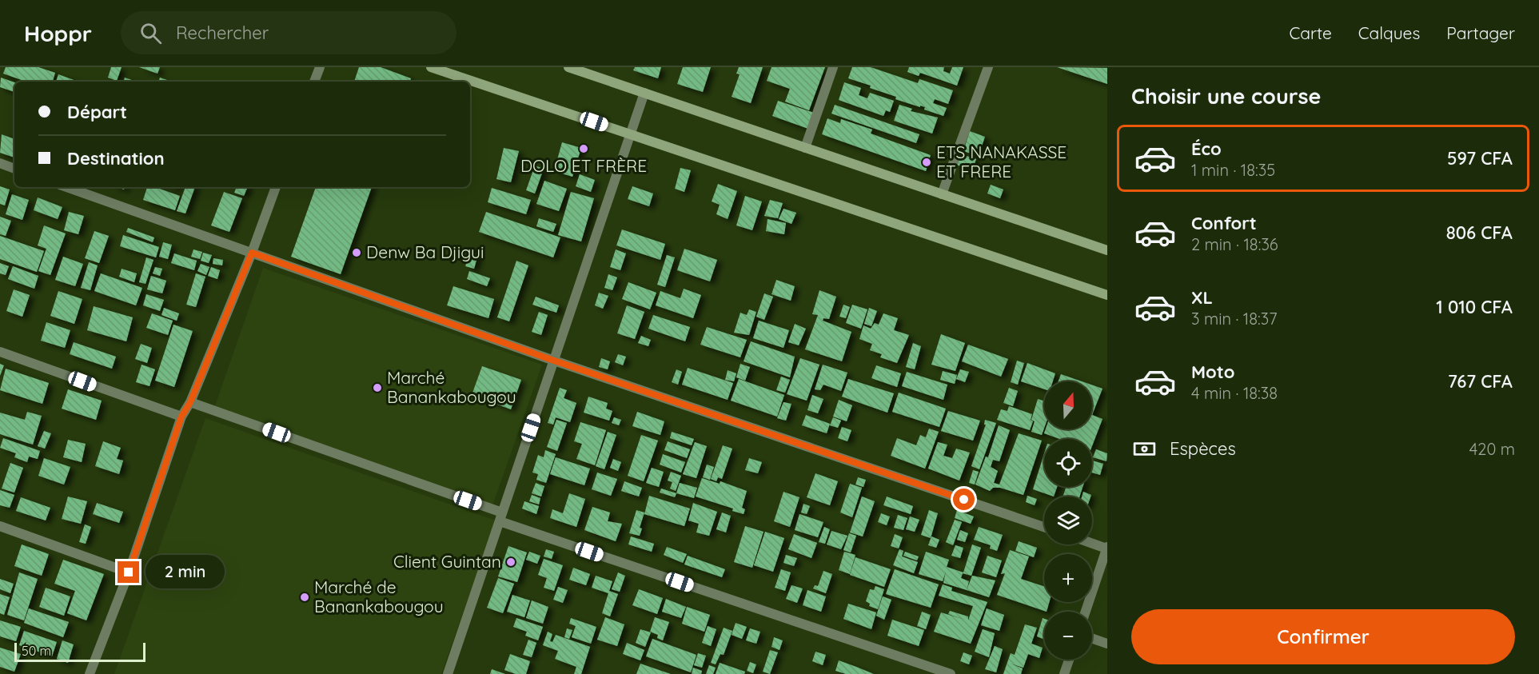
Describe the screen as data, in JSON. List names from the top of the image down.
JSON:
{
  "places": [
    "DOLO ET FRÈRE",
    "ETS NANAKASSE ET FRERE",
    "Denw Ba Djigui",
    "Marché Banankabougou",
    "Client Guintan",
    "Marché de Banankabougou"
  ],
  "scale_bar": "50 m",
  "north": "top",
  "page": {
    "header": "Hoppr",
    "search": "Rechercher",
    "nav": ["Carte", "Calques", "Partager"],
    "heading": "Choisir une course",
    "banner": ["Départ", "Destination"],
    "list": [
      {
        "name": "Éco",
        "note": "1 min · 18:35",
        "value": "597 CFA"
      },
      {
        "name": "Confort",
        "note": "2 min · 18:36",
        "value": "806 CFA"
      },
      {
        "name": "XL",
        "note": "3 min · 18:37",
        "value": "1 010 CFA"
      },
      {
        "name": "Moto",
        "note": "4 min · 18:38",
        "value": "767 CFA"
      }
    ],
    "map_buttons": ["+", "−"],
    "pay": ["Espèces", "420 m"],
    "bubble": "2 min",
    "buttons": "Confirmer",
    "scale": "50 m"
  }
}
